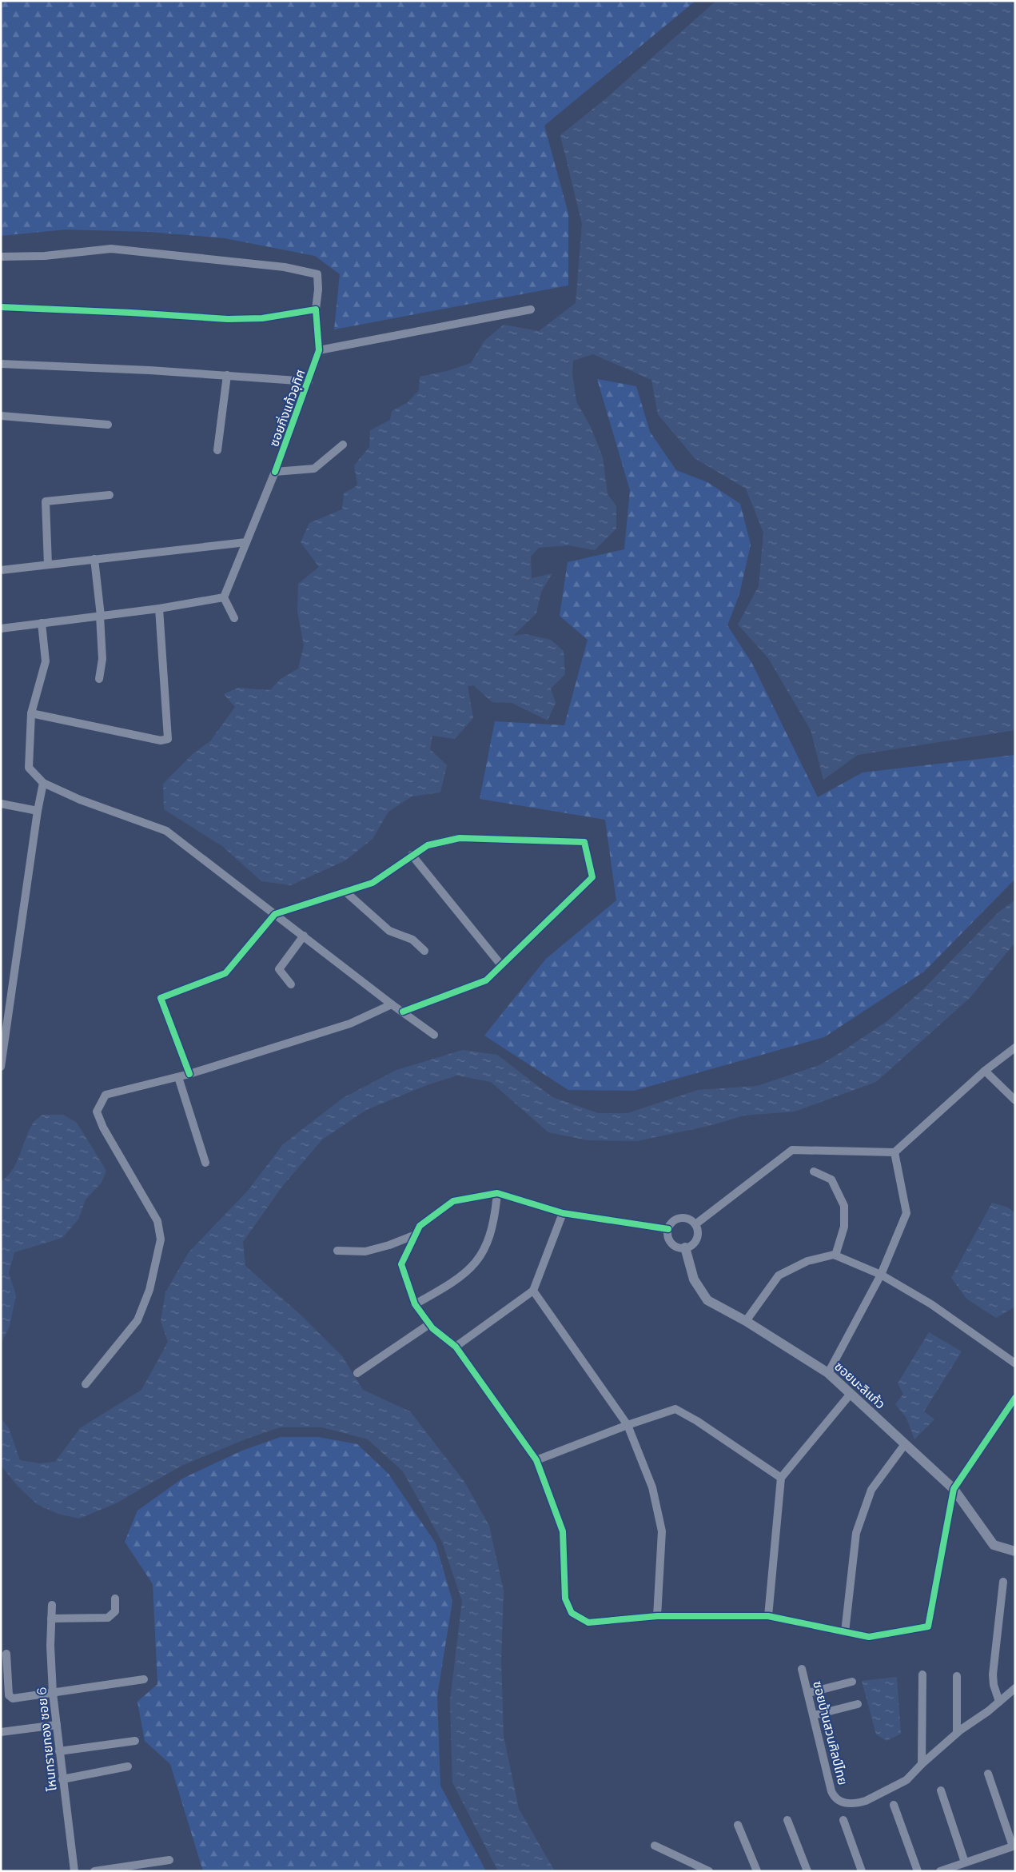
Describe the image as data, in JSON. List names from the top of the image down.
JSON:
{
  "streets": {
    "street": [
      "ซอยกิ่งแก้วอุทิศ",
      "ซอยมะลิแก้ว",
      "ซอยบ้านสวนศิลป์ไทย",
      "โหนทรายทอง ซอย 6"
    ]
  }
}
